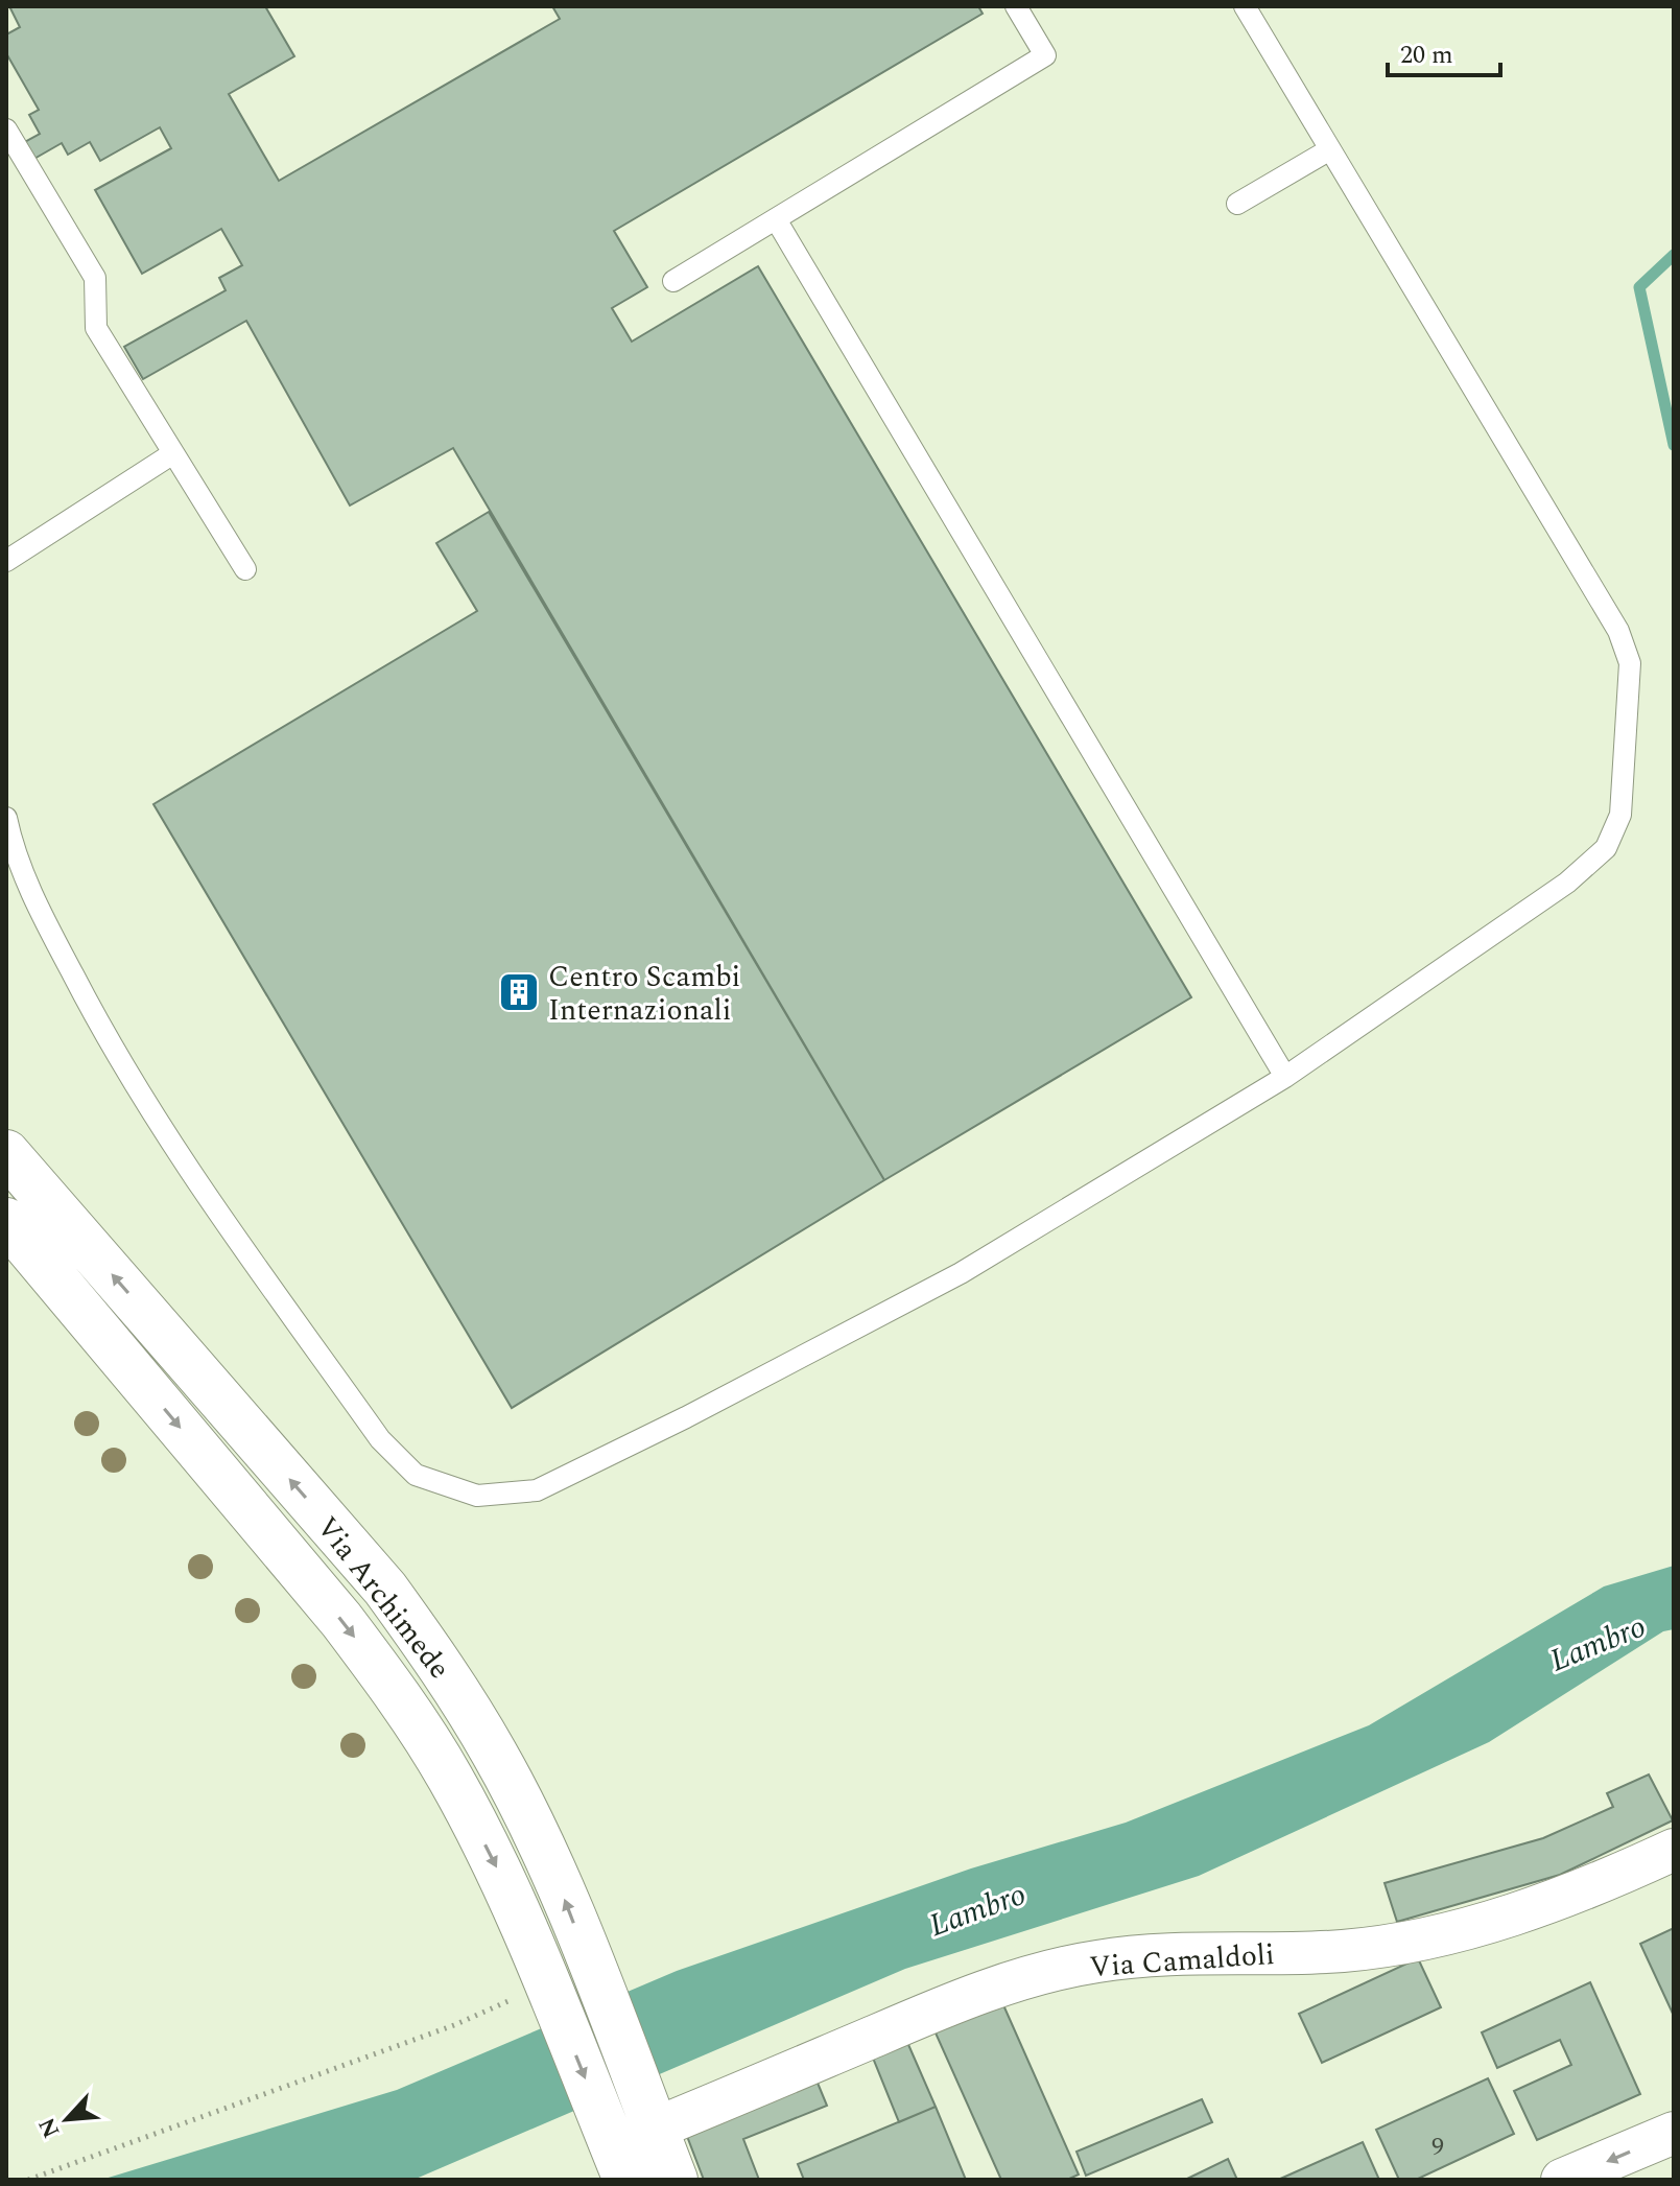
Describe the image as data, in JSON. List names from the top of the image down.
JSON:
{
  "streets": {
    "street": ["Via Archimede", "Via Camaldoli"]
  },
  "crossings": [
    ["Via Archimede", "Via Camaldoli"]
  ],
  "water": ["Lambro"],
  "places": {
    "building": ["Centro Scambi Internazionali"]
  },
  "house_numbers": ["9"],
  "scale_bar": "20 m",
  "north": "bottom left"
}
